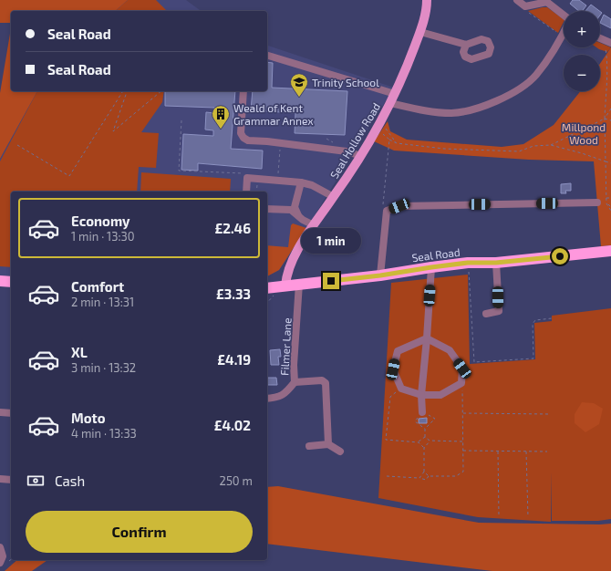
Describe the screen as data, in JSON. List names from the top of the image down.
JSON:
{
  "streets": {
    "highway": ["Seal Road"],
    "main road": ["Seal Hollow Road"],
    "street": ["Filmer Lane"]
  },
  "crossings": [
    ["Seal Hollow Road", "Seal Road"],
    ["Seal Road", "Filmer Lane"]
  ],
  "parks": ["Millpond Wood"],
  "places": {
    "school or university": ["Trinity School"],
    "building": ["Weald of Kent Grammar Annex"]
  },
  "page": {
    "map_buttons": ["+", "−"],
    "banner": ["Seal Road", "Seal Road"],
    "list": [
      {
        "name": "Economy",
        "note": "1 min · 13:30",
        "value": "£2.46"
      },
      {
        "name": "Comfort",
        "note": "2 min · 13:31",
        "value": "£3.33"
      },
      {
        "name": "XL",
        "note": "3 min · 13:32",
        "value": "£4.19"
      },
      {
        "name": "Moto",
        "note": "4 min · 13:33",
        "value": "£4.02"
      }
    ],
    "bubble": "1 min",
    "pay": ["Cash", "250 m"],
    "buttons": "Confirm"
  }
}
